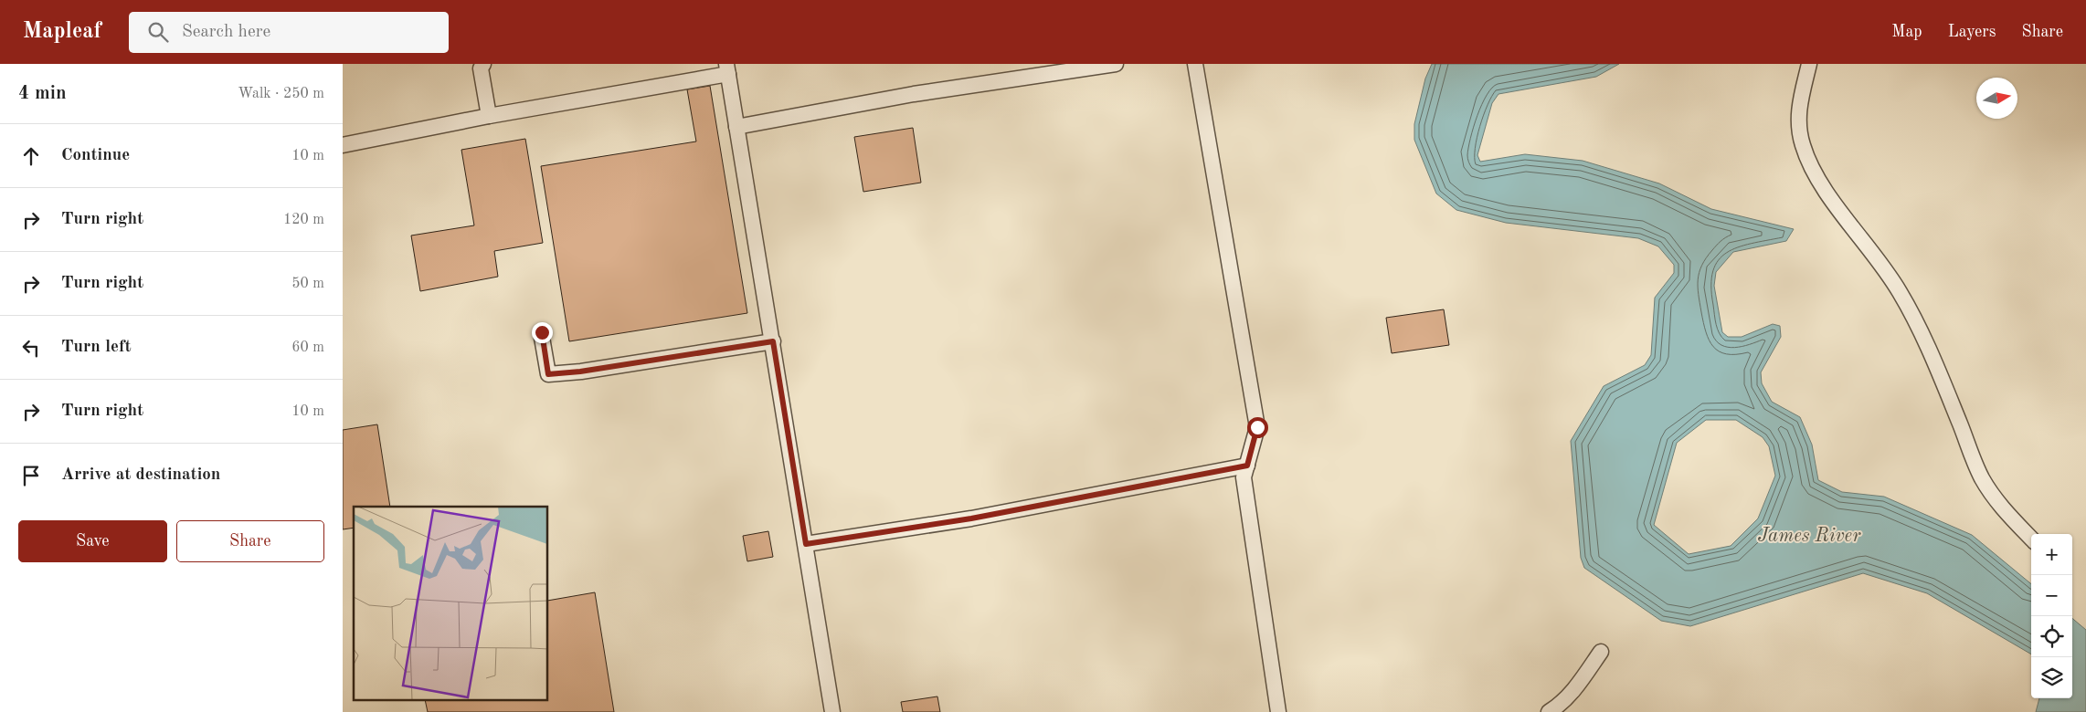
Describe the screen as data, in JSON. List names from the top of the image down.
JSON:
{
  "water": ["James River"],
  "north": "right",
  "page": {
    "header": "Mapleaf",
    "search": "Search here",
    "nav": ["Map", "Layers", "Share"],
    "heading": ["4 min", "Walk · 250 m"],
    "list": [
      ["Continue", "10 m"],
      ["Turn right", "120 m"],
      ["Turn right", "50 m"],
      ["Turn left", "60 m"],
      ["Turn right", "10 m"],
      "Arrive at destination"
    ],
    "buttons": ["Save", "Share"],
    "map_buttons": ["+", "−"]
  }
}
